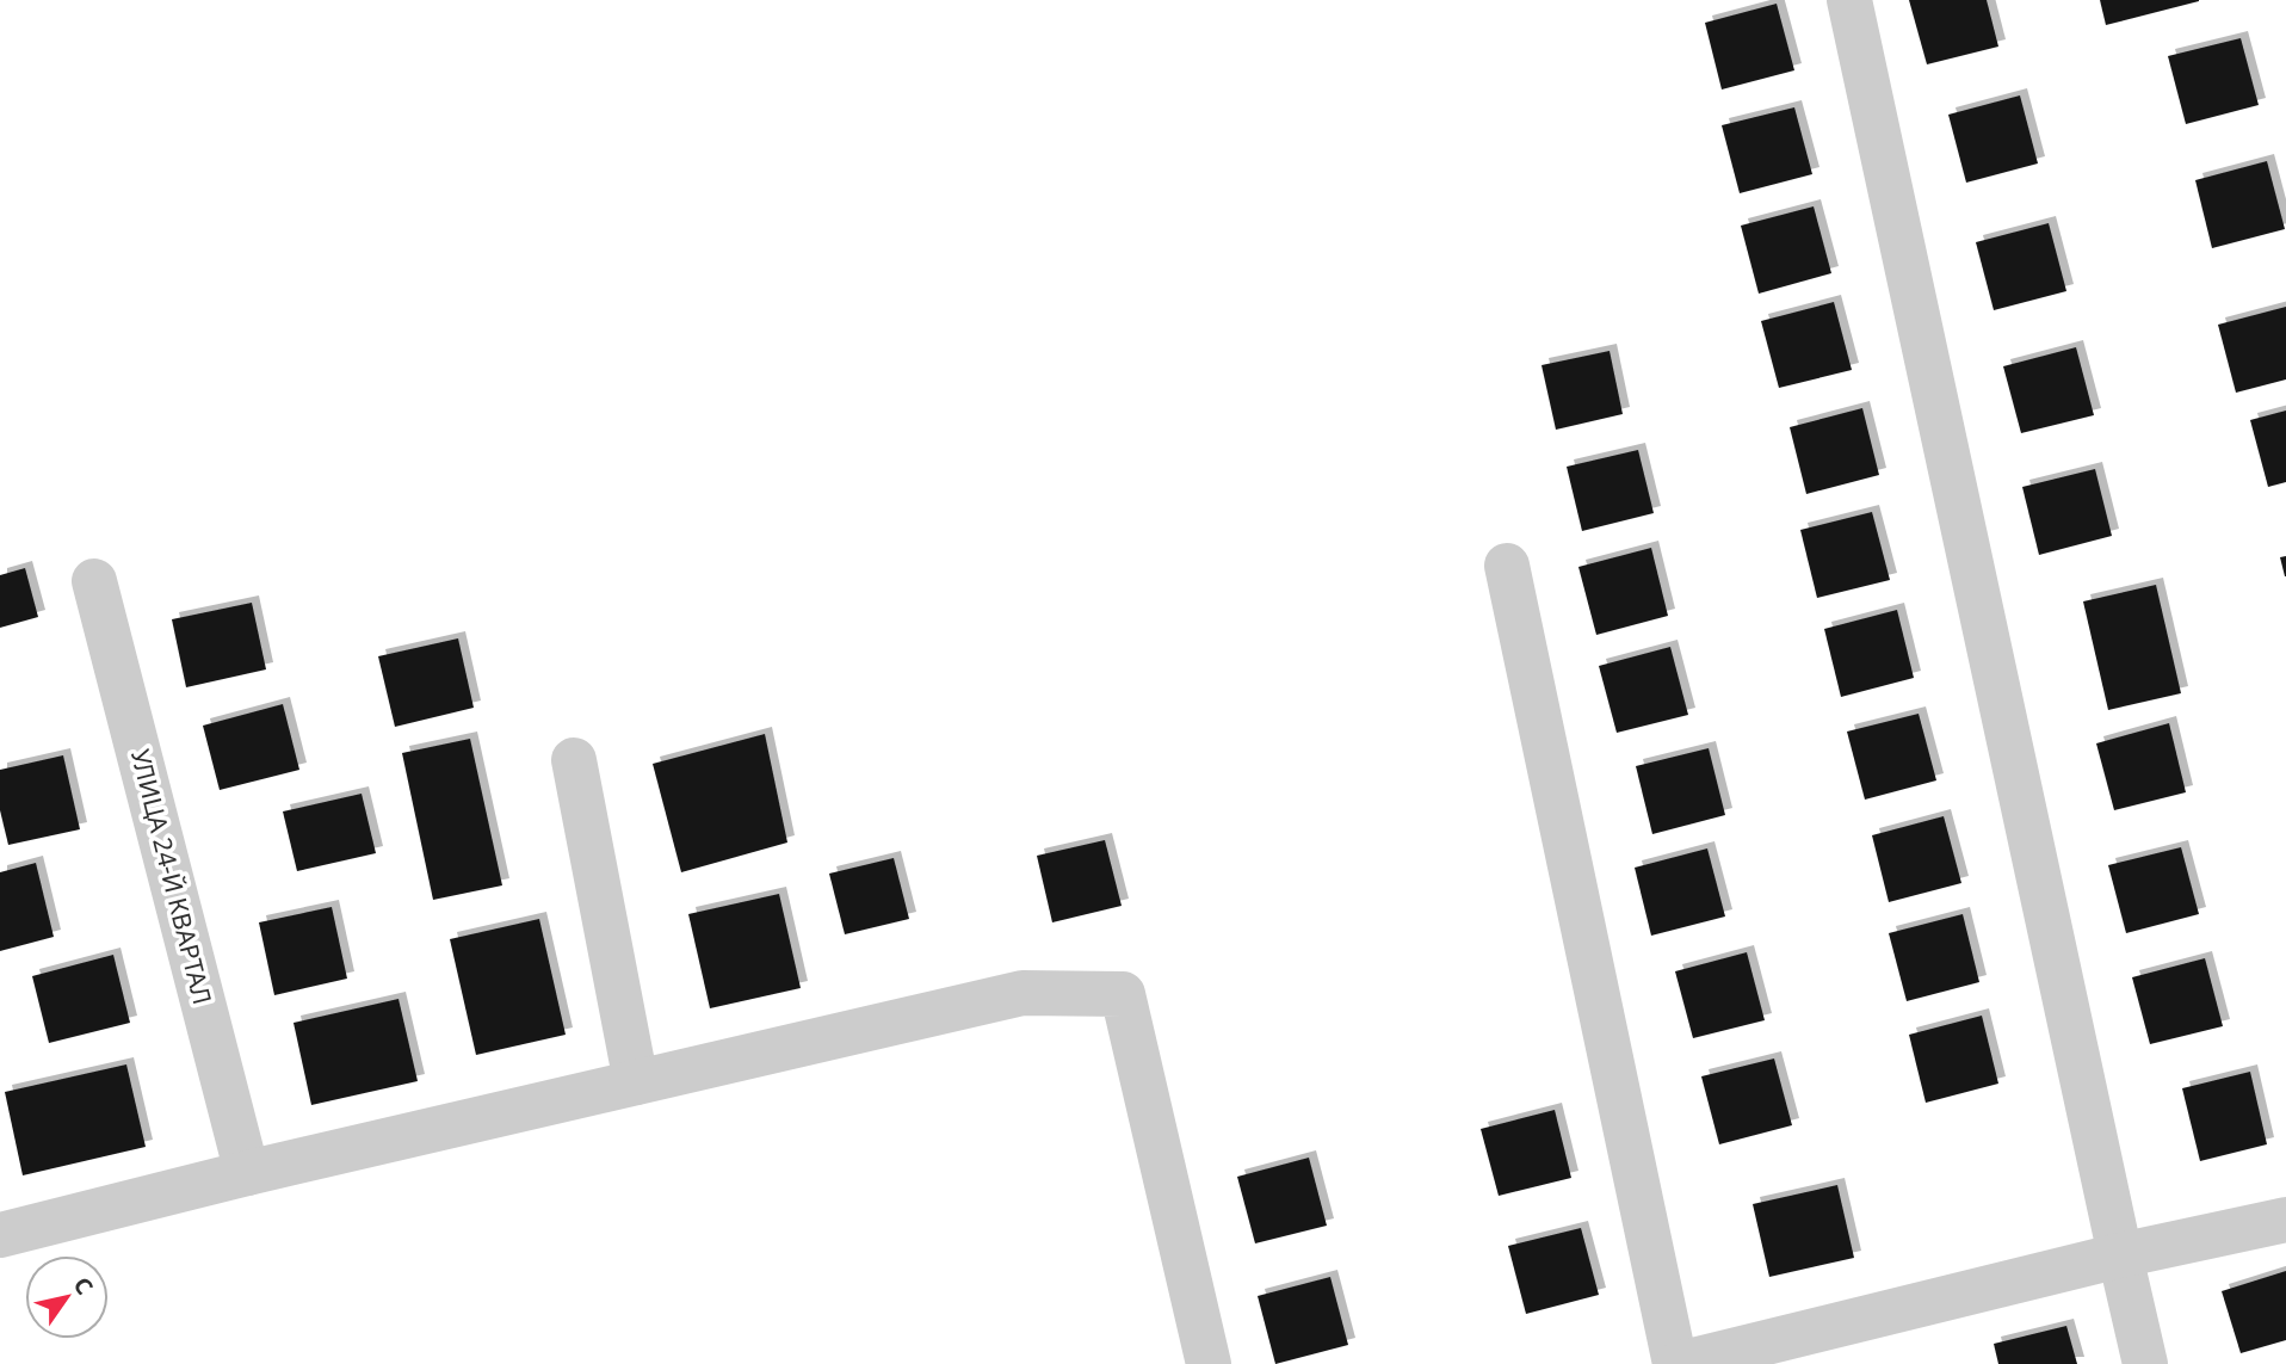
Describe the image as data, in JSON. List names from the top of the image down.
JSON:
{
  "streets": {
    "street": ["УЛИЦА 24-Й КВАРТАЛ"]
  },
  "north": "top right"
}
